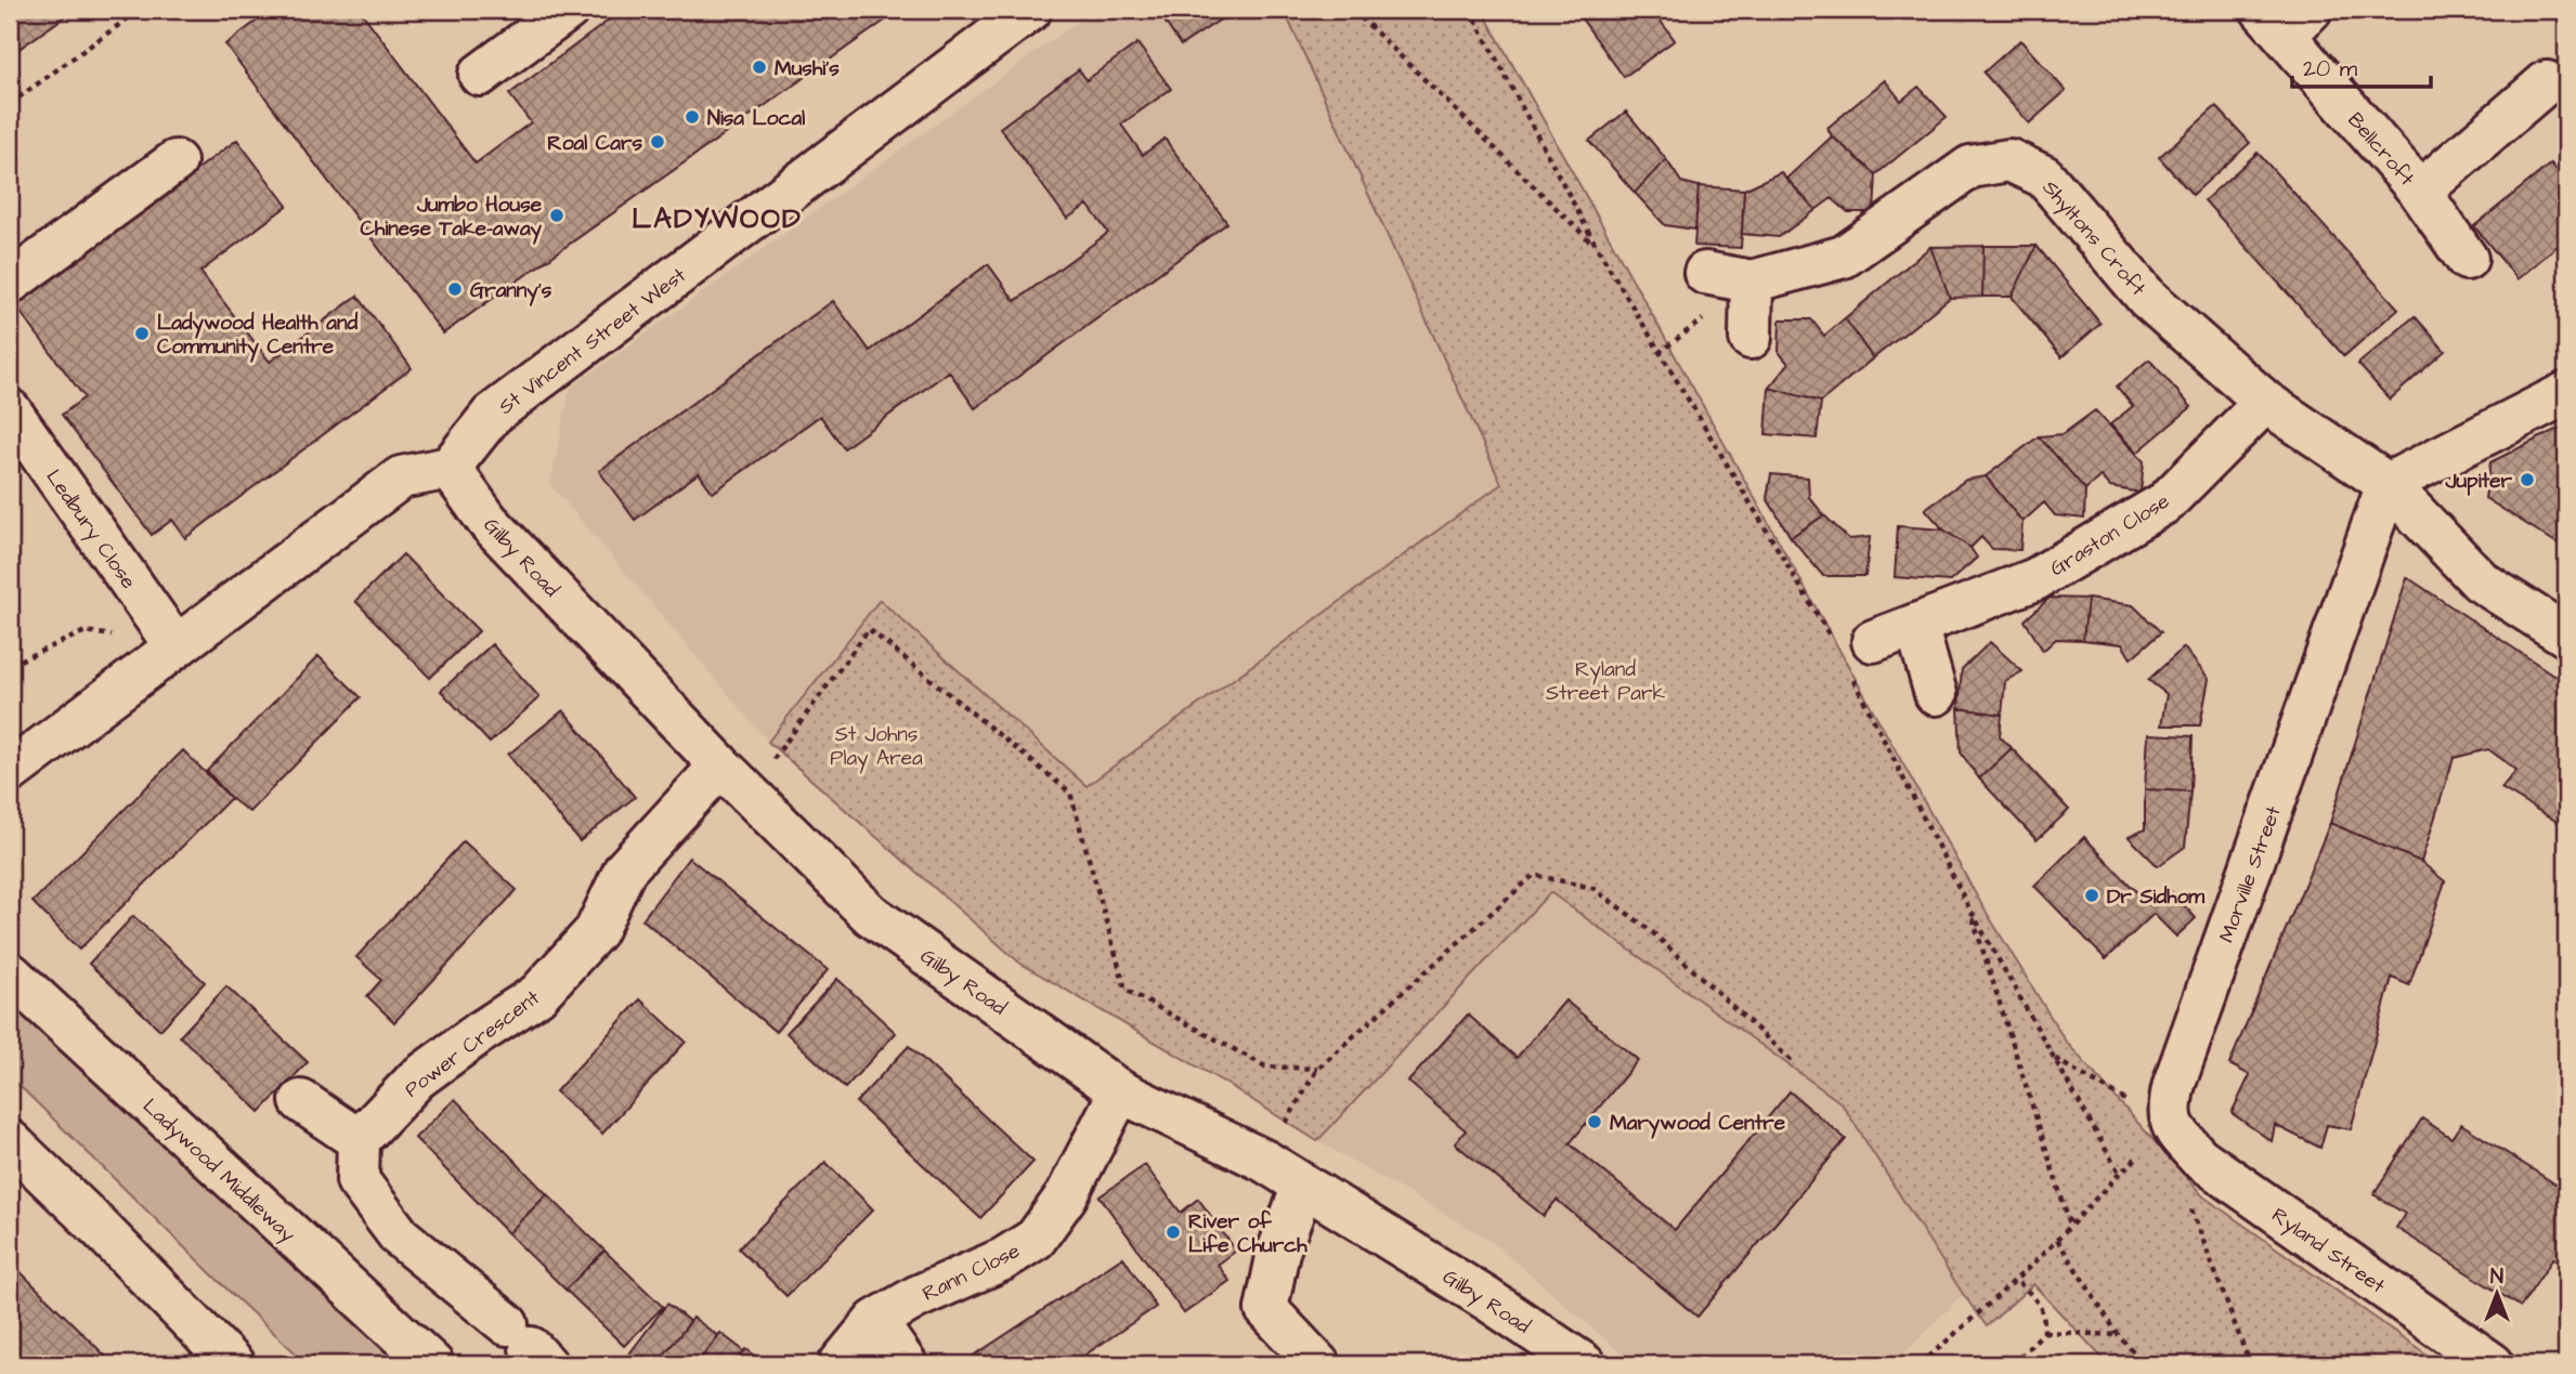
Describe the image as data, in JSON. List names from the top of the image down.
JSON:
{
  "streets": {
    "main road": [
      "Bellcroft",
      "Shyltons Croft",
      "St Vincent Street West",
      "Ledbury Close",
      "Graston Close",
      "Gilby Road",
      "Morville Street",
      "Power Crescent",
      "Ladywood Middleway",
      "Ryland Street",
      "Rann Close"
    ]
  },
  "crossings": [
    ["Shyltons Croft", "Graston Close"],
    ["St Vincent Street West", "Gilby Road"],
    ["Gilby Road", "Power Crescent"],
    ["Gilby Road", "Rann Close"],
    ["Morville Street", "Ryland Street"]
  ],
  "districts": ["LADYWOOD"],
  "parks": ["Ryland Street Park", "St Johns Play Area"],
  "places": [
    "Mushi's",
    "Nisa Local",
    "Roal Cars",
    "Jumbo House Chinese Take-away",
    "Granny's",
    "Ladywood Health and Community Centre",
    "Jupiter",
    "Dr Sidhom",
    "Marywood Centre",
    "River of Life Church"
  ],
  "scale_bar": "20 m",
  "north": "top"
}
